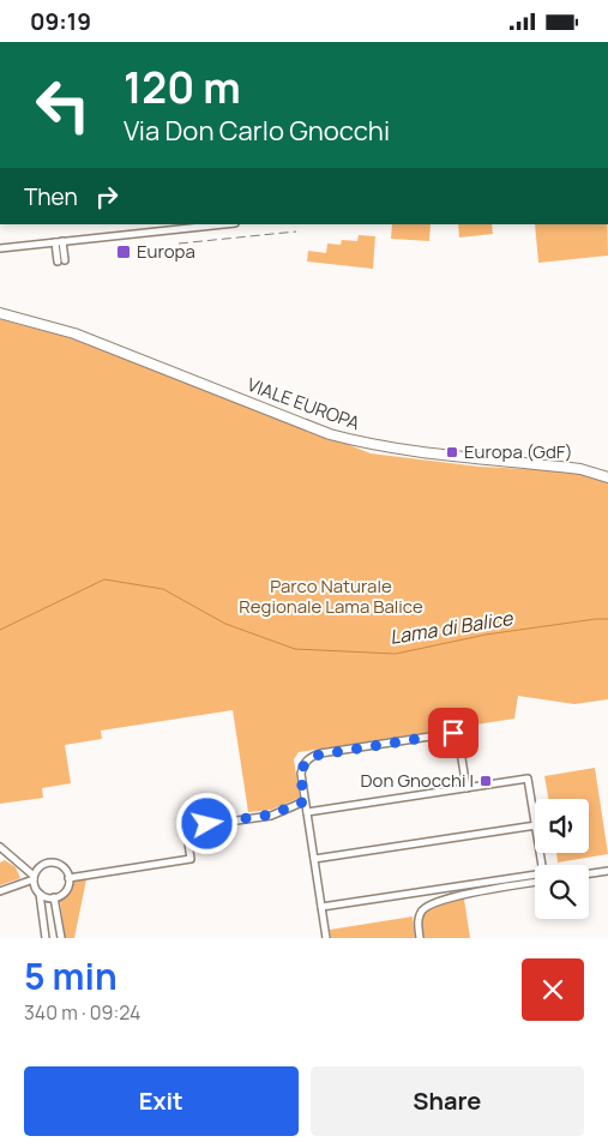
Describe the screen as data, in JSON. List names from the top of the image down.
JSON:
{
  "streets": {
    "main road": ["VIALE EUROPA"]
  },
  "water": ["Lama di Balice"],
  "parks": ["Parco Naturale Regionale Lama Balice"],
  "places": {
    "transit": ["Europa", "Europa (GdF)", "Don Gnocchi I"]
  },
  "page": {
    "status": "09:19",
    "turn": ["120 m", "Via Don Carlo Gnocchi"],
    "then": "Then",
    "heading": ["5 min", "340 m · 09:24"],
    "buttons": ["Exit", "Share"]
  }
}
